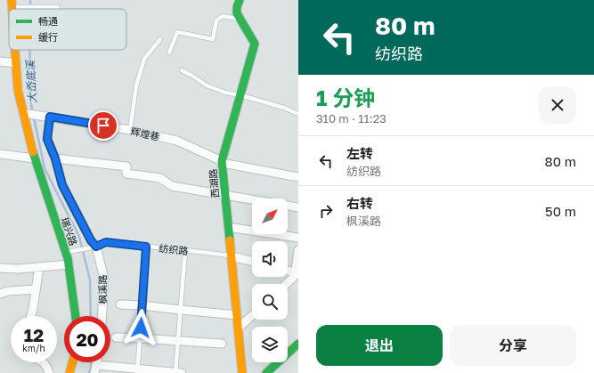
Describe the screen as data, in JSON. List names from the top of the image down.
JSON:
{
  "streets": {
    "street": [
      "辉煌巷",
      "西湖路",
      "瑞兴路",
      "枫溪路"
    ],
    "lane": ["纺织路"]
  },
  "crossings": [
    ["辉煌巷", "西湖路"],
    ["辉煌巷", "瑞兴路"],
    ["辉煌巷", "枫溪路"],
    ["西湖路", "纺织路"],
    ["瑞兴路", "纺织路"],
    ["纺织路", "枫溪路"]
  ],
  "water": ["大岙底溪"],
  "legend": ["畅通", "缓行"],
  "north": "top right",
  "page": {
    "turn": ["80 m", "纺织路"],
    "heading": ["1 分钟", "310 m · 11:23"],
    "list": [
      {
        "name": "左转",
        "note": "纺织路",
        "value": "80 m"
      },
      {
        "name": "右转",
        "note": "枫溪路",
        "value": "50 m"
      }
    ],
    "speed": "12 km/h",
    "limit": "20",
    "buttons": ["退出", "分享"]
  }
}
